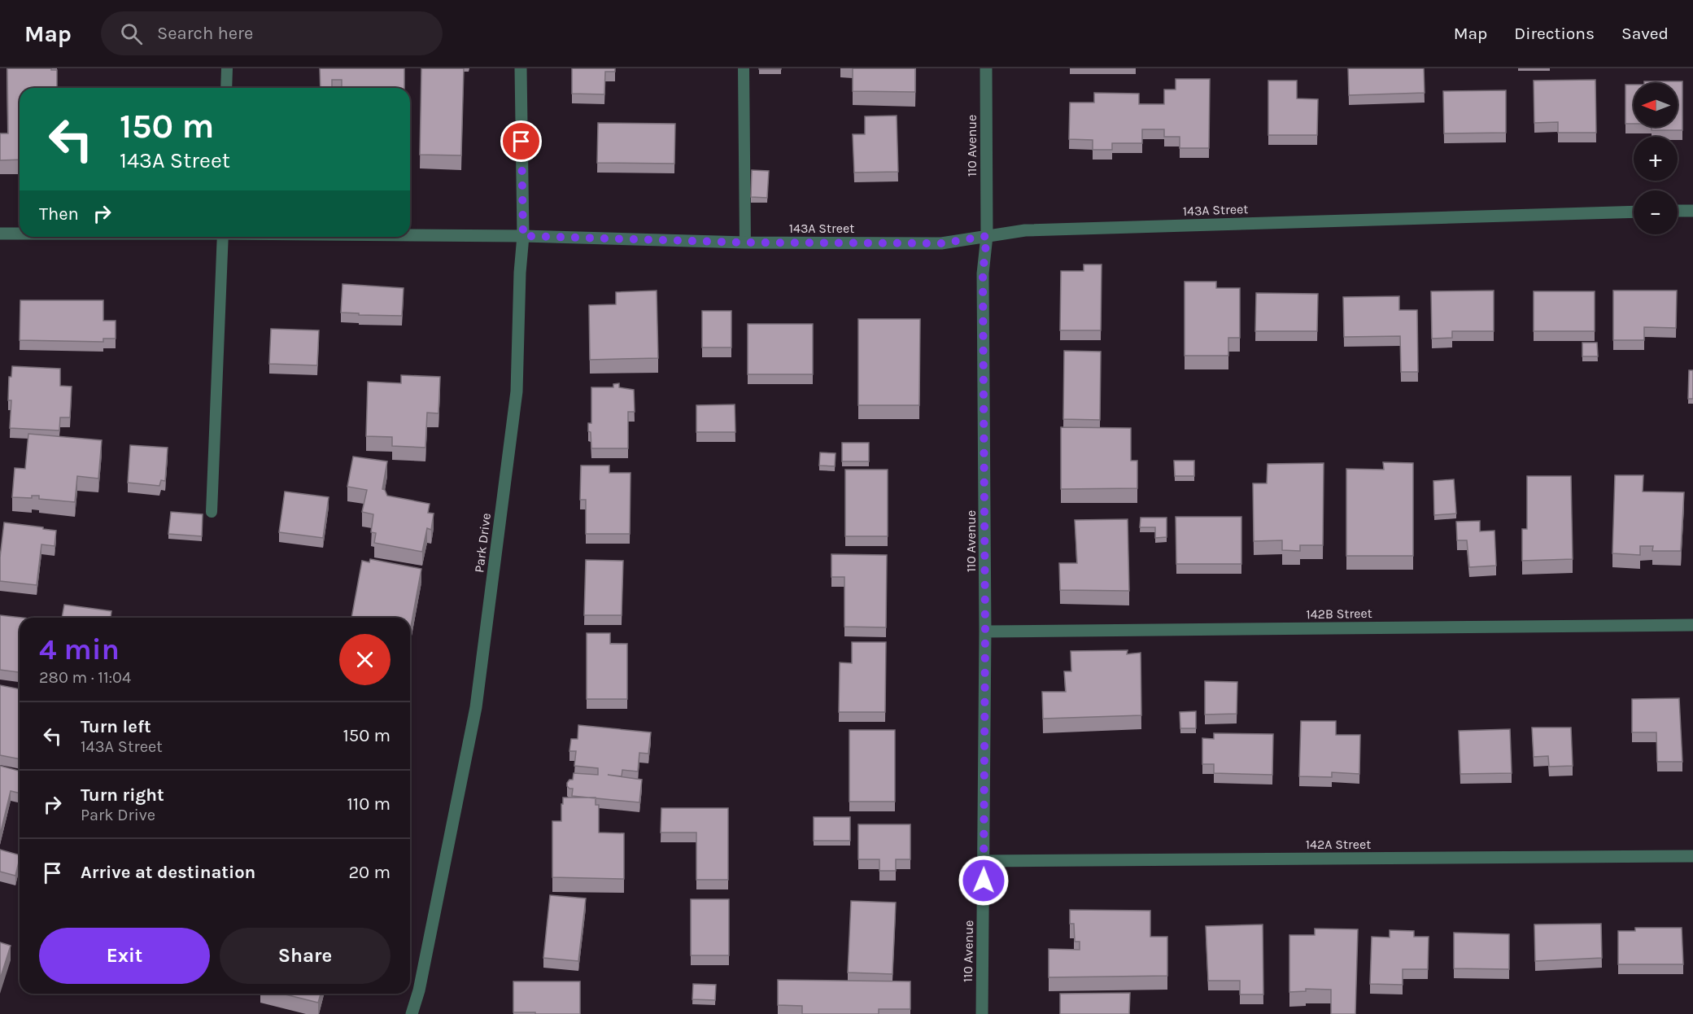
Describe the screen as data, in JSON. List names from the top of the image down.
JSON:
{
  "streets": {
    "street": [
      "110 Avenue",
      "143A Street",
      "Park Drive",
      "142B Street",
      "142A Street"
    ]
  },
  "crossings": [
    ["110 Avenue", "143A Street"],
    ["110 Avenue", "142B Street"],
    ["110 Avenue", "142A Street"],
    ["143A Street", "Park Drive"]
  ],
  "north": "left",
  "page": {
    "header": "Map",
    "search": "Search here",
    "nav": ["Map", "Directions", "Saved"],
    "map_buttons": ["+", "−"],
    "turn": ["150 m", "143A Street"],
    "then": "Then",
    "heading": ["4 min", "280 m · 11:04"],
    "list": [
      {
        "name": "Turn left",
        "note": "143A Street",
        "value": "150 m"
      },
      {
        "name": "Turn right",
        "note": "Park Drive",
        "value": "110 m"
      },
      {
        "name": "Arrive at destination",
        "value": "20 m"
      }
    ],
    "buttons": ["Exit", "Share"]
  }
}
